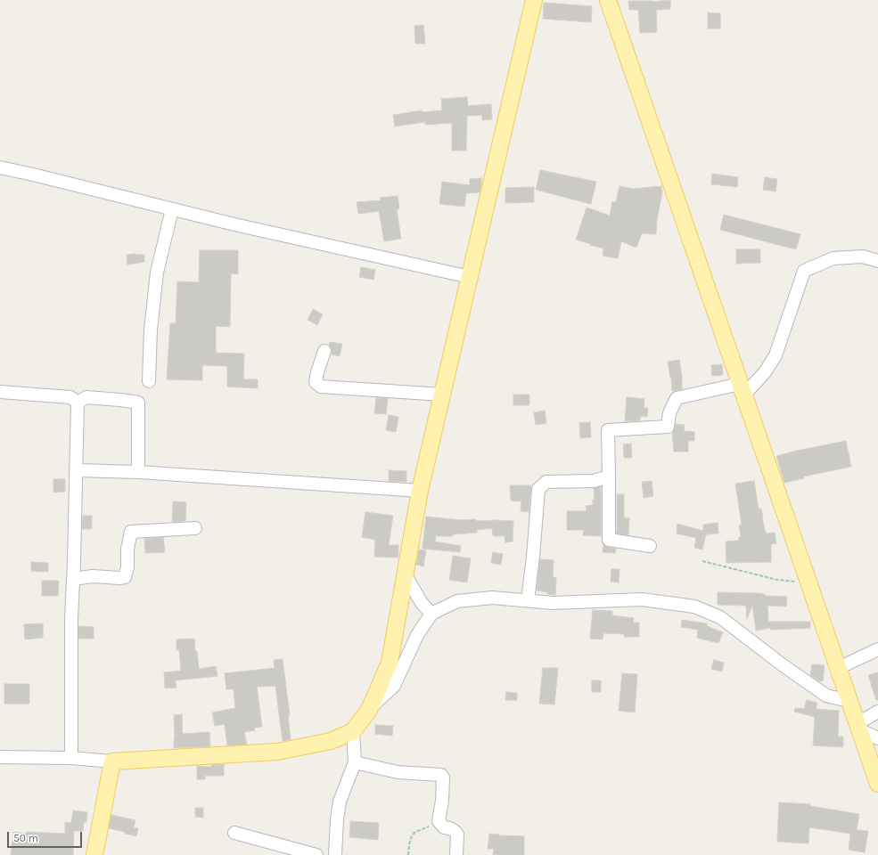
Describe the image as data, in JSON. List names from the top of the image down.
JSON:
{
  "scale_bar": "50 m"
}
